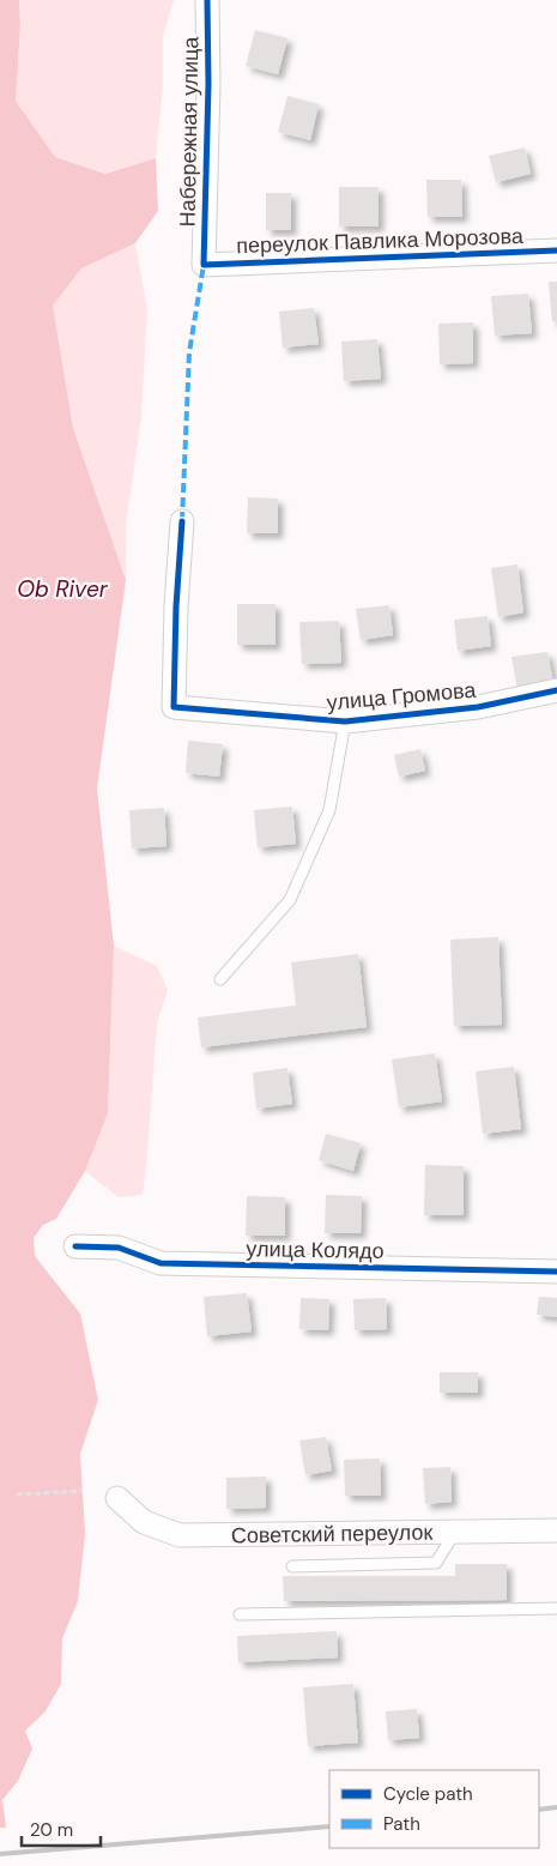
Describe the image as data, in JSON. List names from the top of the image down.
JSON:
{
  "streets": {
    "street": [
      "Набережная улица",
      "переулок Павлика Морозова",
      "улица Громова",
      "улица Колядо",
      "Советский переулок"
    ]
  },
  "crossings": [
    ["Набережная улица", "переулок Павлика Морозова"]
  ],
  "water": ["Ob River"],
  "legend": ["Cycle path", "Path"],
  "scale_bar": "20 m"
}
